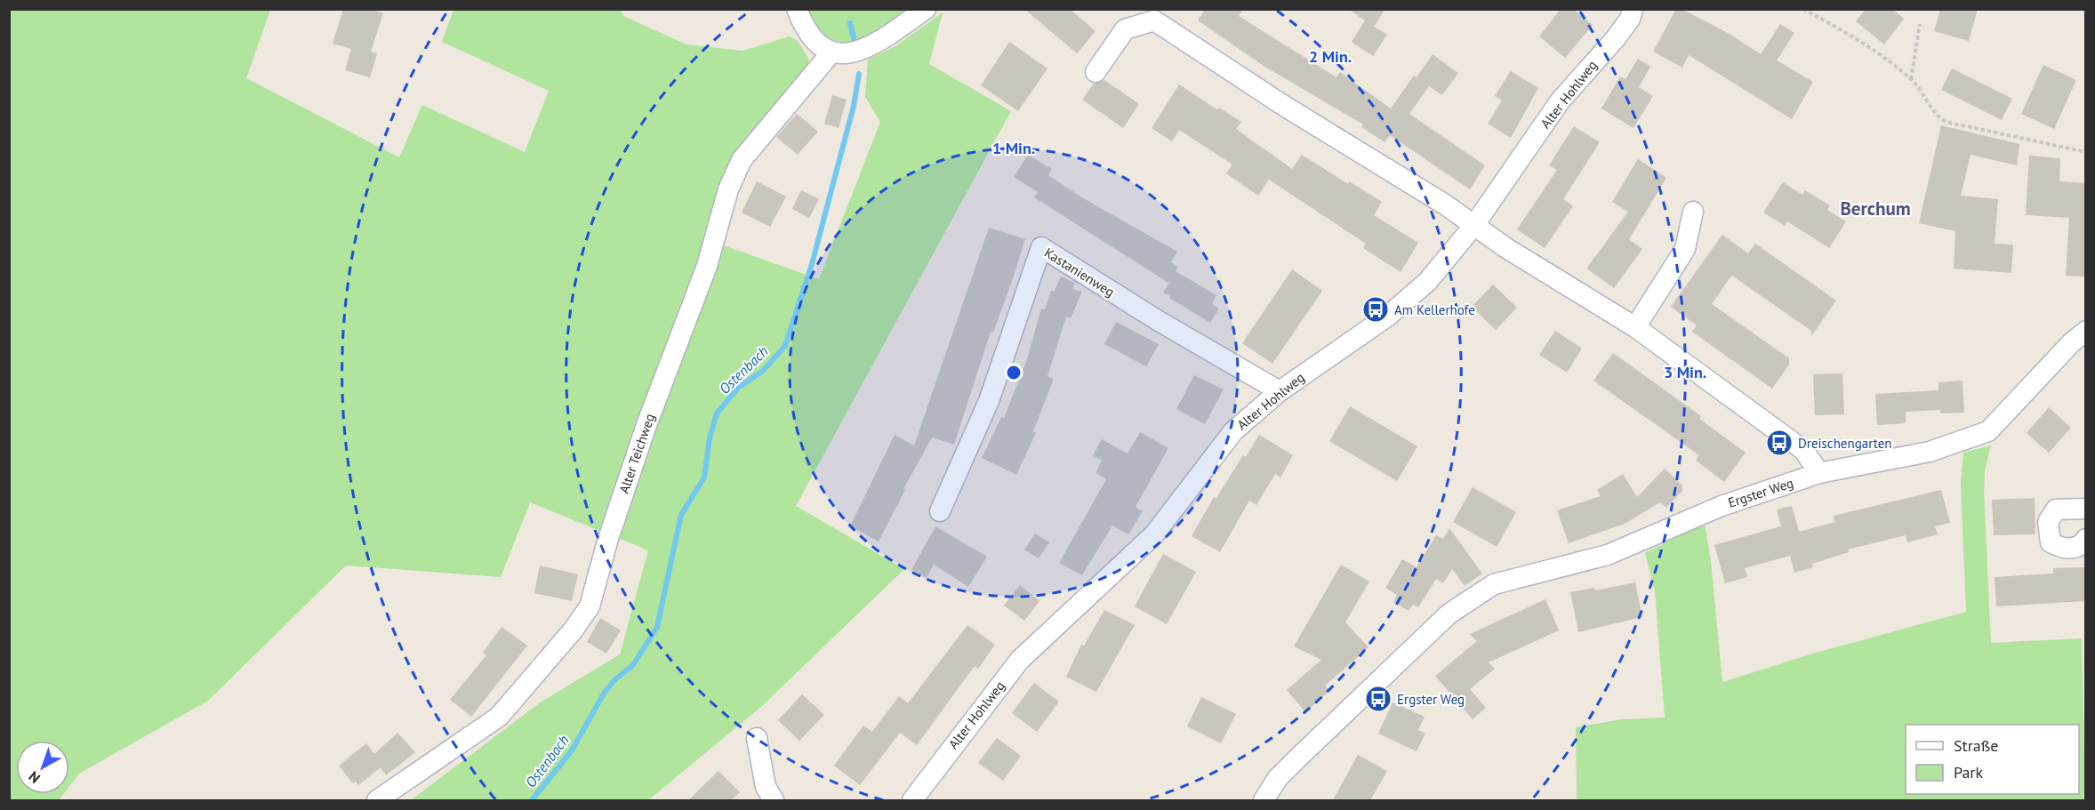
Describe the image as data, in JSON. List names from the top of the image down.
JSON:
{
  "streets": {
    "street": [
      "Alter Hohlweg",
      "Kastanienweg",
      "Alter Teichweg",
      "Ergster Weg"
    ]
  },
  "crossings": [
    ["Alter Hohlweg", "Kastanienweg"]
  ],
  "districts": ["Berchum"],
  "water": ["Ostenbach"],
  "places": {
    "bus stop": ["Am Kellerhofe", "Dreischengarten", "Ergster Weg"]
  },
  "legend": ["Straße", "Park"],
  "north": "bottom left",
  "rings": ["2 Min.", "1 Min.", "3 Min."]
}
